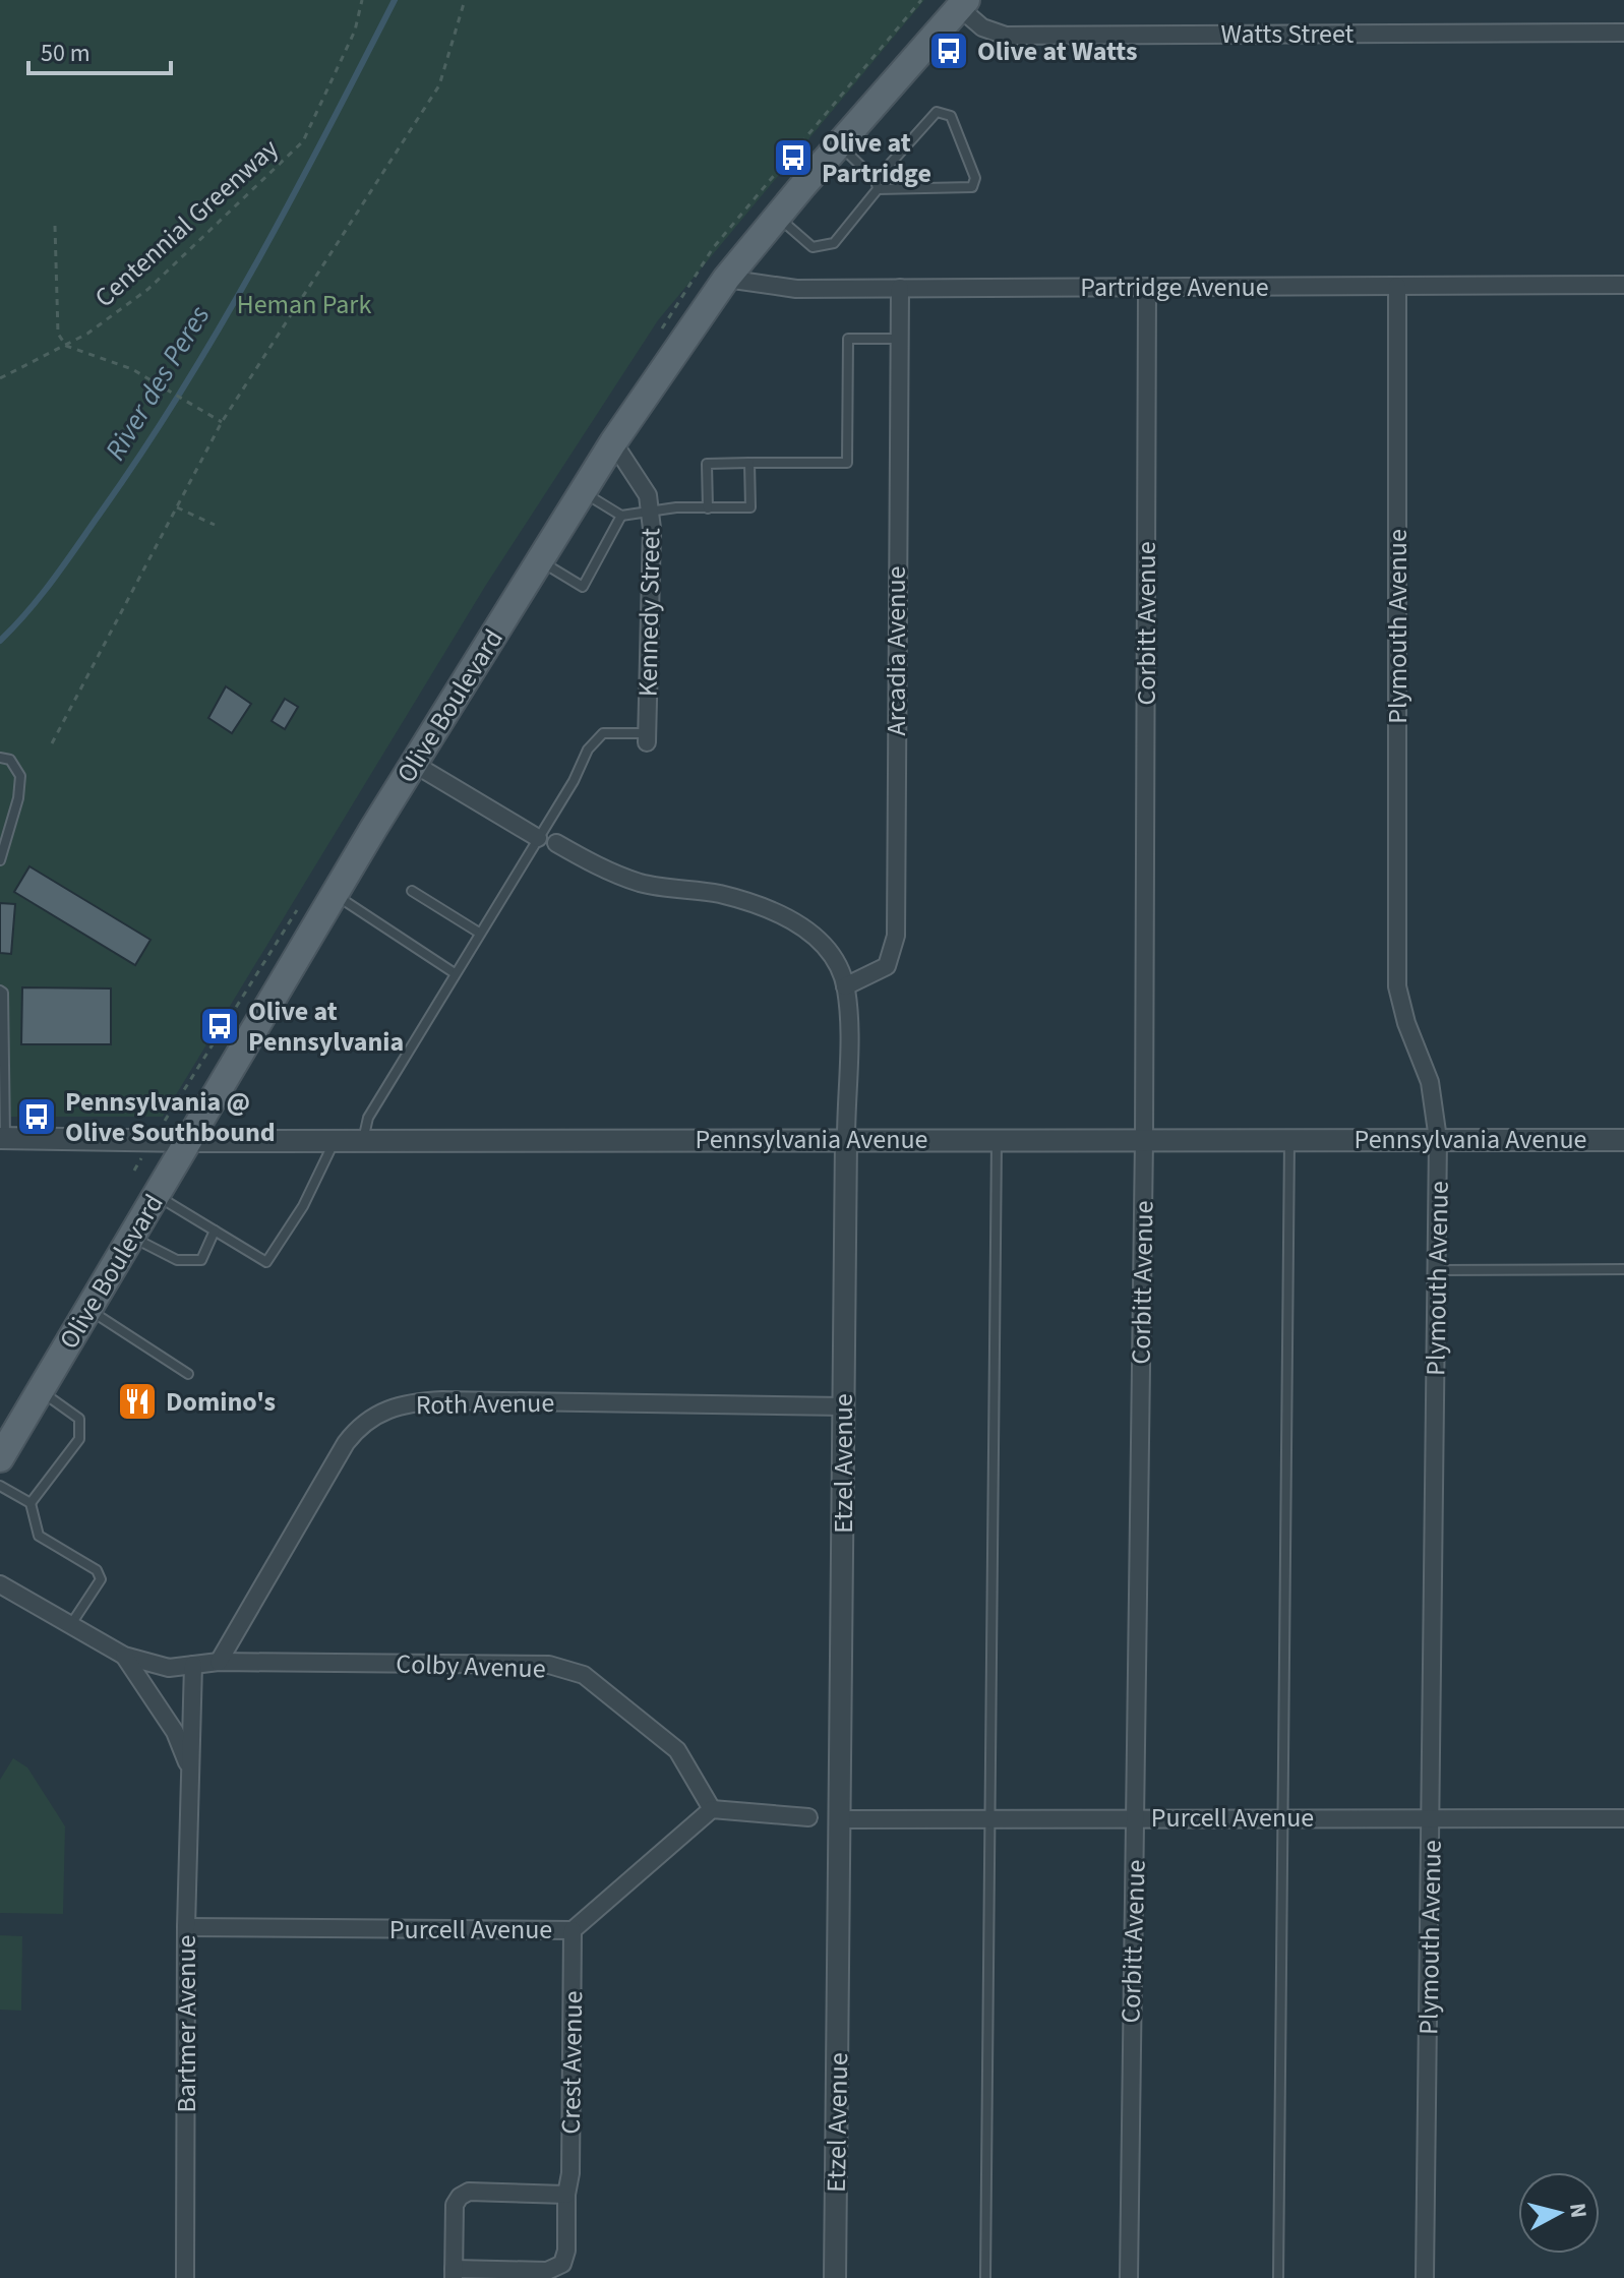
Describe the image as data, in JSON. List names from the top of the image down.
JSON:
{
  "streets": {
    "main road": ["Olive Boulevard"],
    "street": [
      "Watts Street",
      "Partridge Avenue",
      "Kennedy Street",
      "Corbitt Avenue",
      "Plymouth Avenue",
      "Arcadia Avenue",
      "Pennsylvania Avenue",
      "Roth Avenue",
      "Etzel Avenue",
      "Colby Avenue",
      "Purcell Avenue",
      "Bartmer Avenue",
      "Crest Avenue"
    ],
    "path": ["Centennial Greenway"]
  },
  "crossings": [
    ["Watts Street", "Olive Boulevard"],
    ["Partridge Avenue", "Corbitt Avenue"],
    ["Partridge Avenue", "Plymouth Avenue"],
    ["Partridge Avenue", "Arcadia Avenue"],
    ["Partridge Avenue", "Olive Boulevard"],
    ["Kennedy Street", "Olive Boulevard"],
    ["Corbitt Avenue", "Pennsylvania Avenue"],
    ["Corbitt Avenue", "Purcell Avenue"],
    ["Plymouth Avenue", "Pennsylvania Avenue"],
    ["Plymouth Avenue", "Purcell Avenue"],
    ["Arcadia Avenue", "Etzel Avenue"],
    ["Olive Boulevard", "Pennsylvania Avenue"],
    ["Pennsylvania Avenue", "Etzel Avenue"],
    ["Roth Avenue", "Etzel Avenue"],
    ["Roth Avenue", "Colby Avenue"],
    ["Roth Avenue", "Bartmer Avenue"],
    ["Etzel Avenue", "Purcell Avenue"],
    ["Colby Avenue", "Purcell Avenue"],
    ["Colby Avenue", "Bartmer Avenue"],
    ["Purcell Avenue", "Bartmer Avenue"],
    ["Purcell Avenue", "Crest Avenue"]
  ],
  "water": ["River des Peres"],
  "parks": ["Heman Park"],
  "places": {
    "bus stop": [
      "Olive at Watts",
      "Olive at Partridge",
      "Olive at Pennsylvania",
      "Pennsylvania @ Olive Southbound"
    ],
    "restaurant": ["Domino's"]
  },
  "scale_bar": "50 m",
  "north": "right"
}
